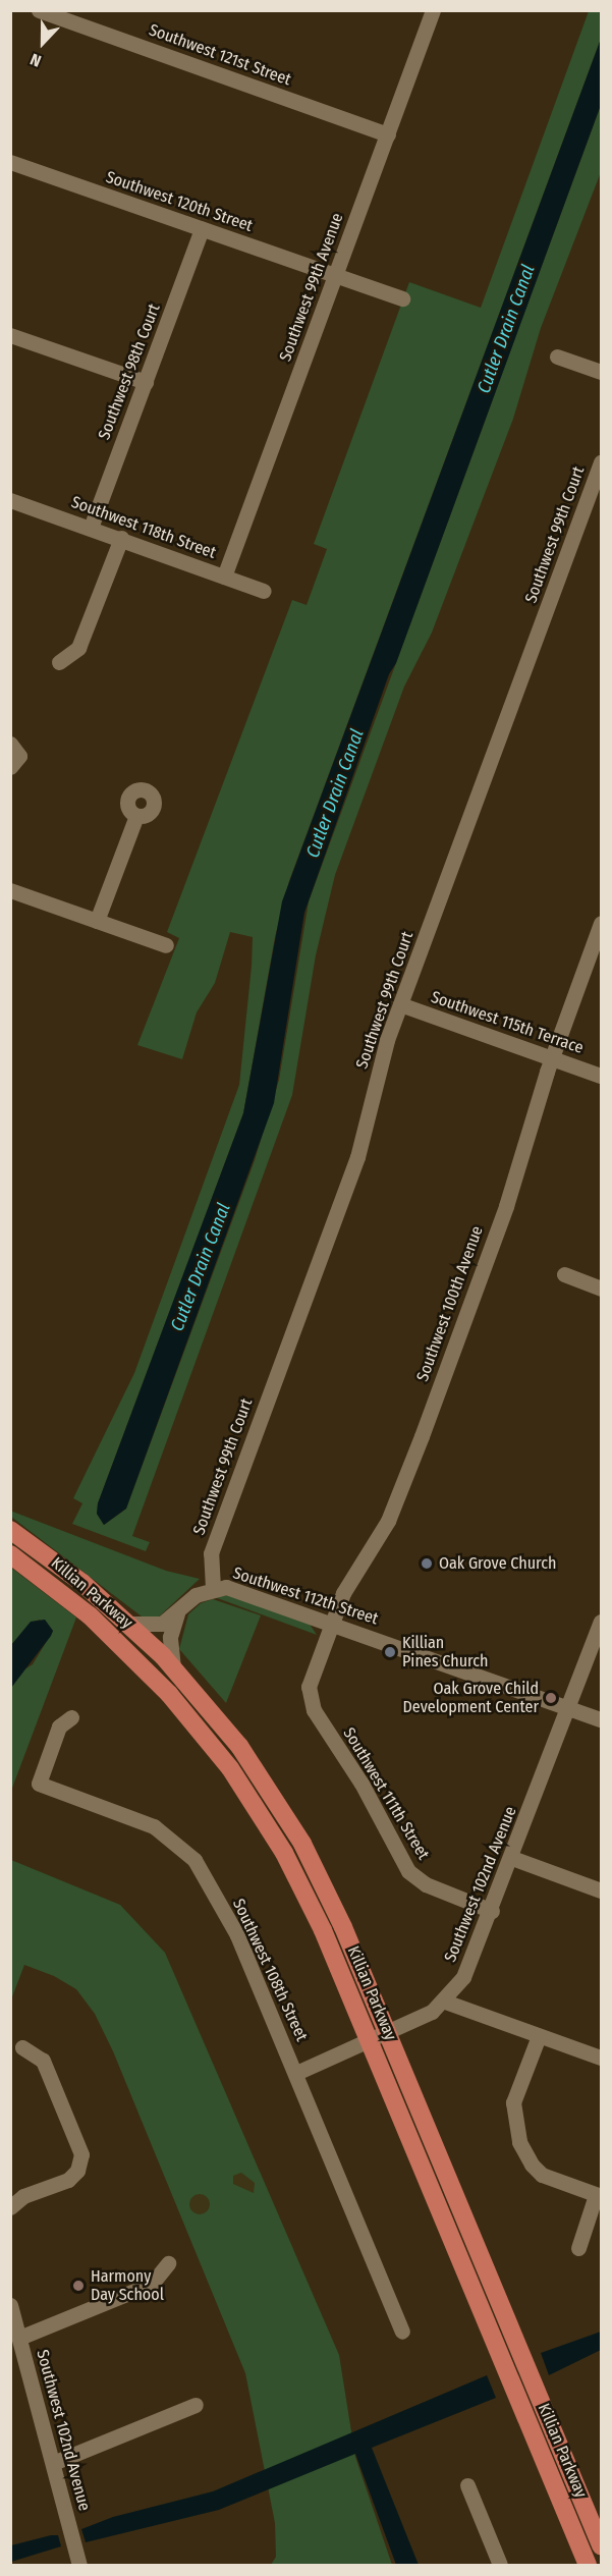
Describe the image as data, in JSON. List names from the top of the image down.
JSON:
{
  "streets": {
    "main road": ["Killian Parkway"],
    "street": [
      "Southwest 121st Street",
      "Southwest 120th Street",
      "Southwest 99th Avenue",
      "Southwest 98th Court",
      "Southwest 118th Street",
      "Southwest 99th Court",
      "Southwest 115th Terrace",
      "Southwest 100th Avenue",
      "Southwest 112th Street",
      "Southwest 111th Street",
      "Southwest 102nd Avenue",
      "Southwest 108th Street"
    ]
  },
  "crossings": [
    ["Southwest 121st Street", "Southwest 99th Avenue"],
    ["Southwest 120th Street", "Southwest 99th Avenue"],
    ["Southwest 120th Street", "Southwest 98th Court"],
    ["Southwest 99th Avenue", "Southwest 118th Street"],
    ["Southwest 98th Court", "Southwest 118th Street"],
    ["Southwest 99th Court", "Southwest 115th Terrace"],
    ["Southwest 99th Court", "Southwest 112th Street"],
    ["Southwest 115th Terrace", "Southwest 100th Avenue"],
    ["Southwest 100th Avenue", "Southwest 112th Street"],
    ["Southwest 100th Avenue", "Southwest 111th Street"],
    ["Killian Parkway", "Southwest 112th Street"],
    ["Killian Parkway", "Southwest 102nd Avenue"],
    ["Southwest 112th Street", "Southwest 102nd Avenue"],
    ["Southwest 111th Street", "Southwest 102nd Avenue"],
    ["Southwest 102nd Avenue", "Southwest 108th Street"]
  ],
  "water": ["Cutler Drain Canal"],
  "places": [
    "Oak Grove Church",
    "Killian Pines Church",
    "Oak Grove Child Development Center",
    "Harmony Day School"
  ],
  "north": "bottom"
}
